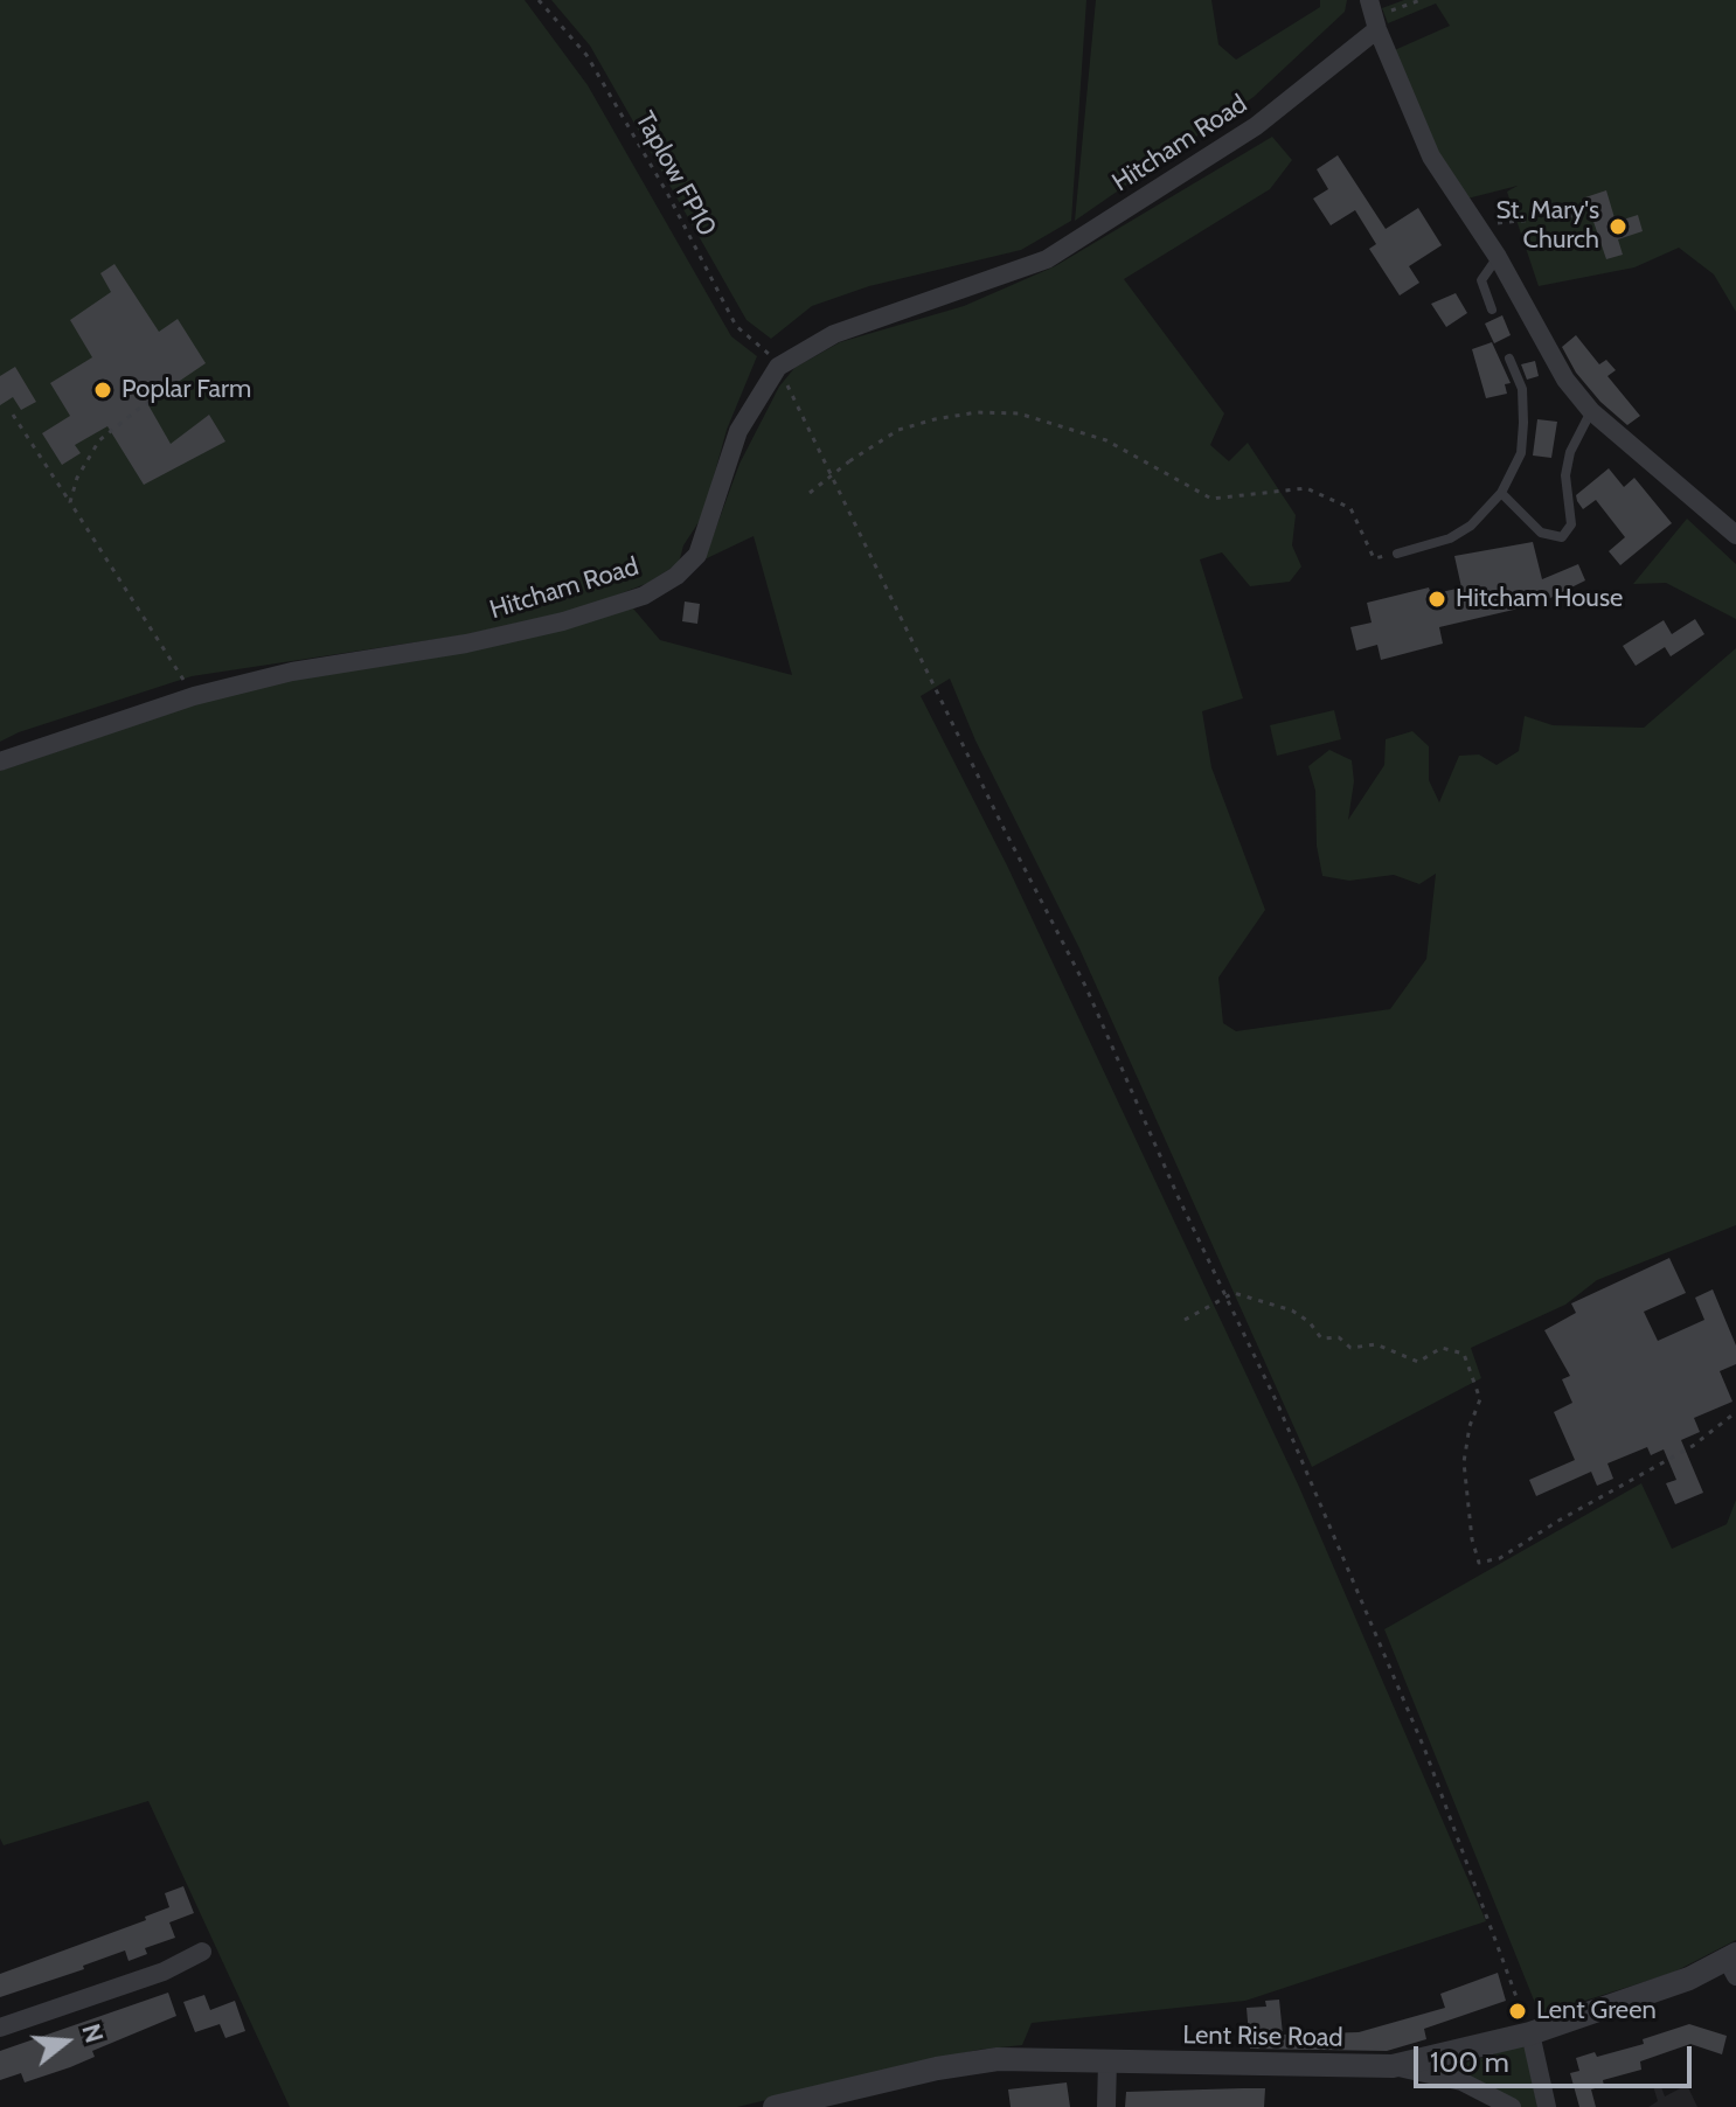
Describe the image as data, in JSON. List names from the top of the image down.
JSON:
{
  "streets": {
    "street": ["Hitcham Road", "Lent Rise Road"],
    "path": ["Taplow FP10"]
  },
  "crossings": [
    ["Hitcham Road", "Taplow FP10"],
    ["Taplow FP10", "Lent Rise Road"]
  ],
  "places": [
    "St. Mary's Church",
    "Poplar Farm",
    "Hitcham House",
    "Lent Green"
  ],
  "scale_bar": "100 m",
  "north": "right"
}
